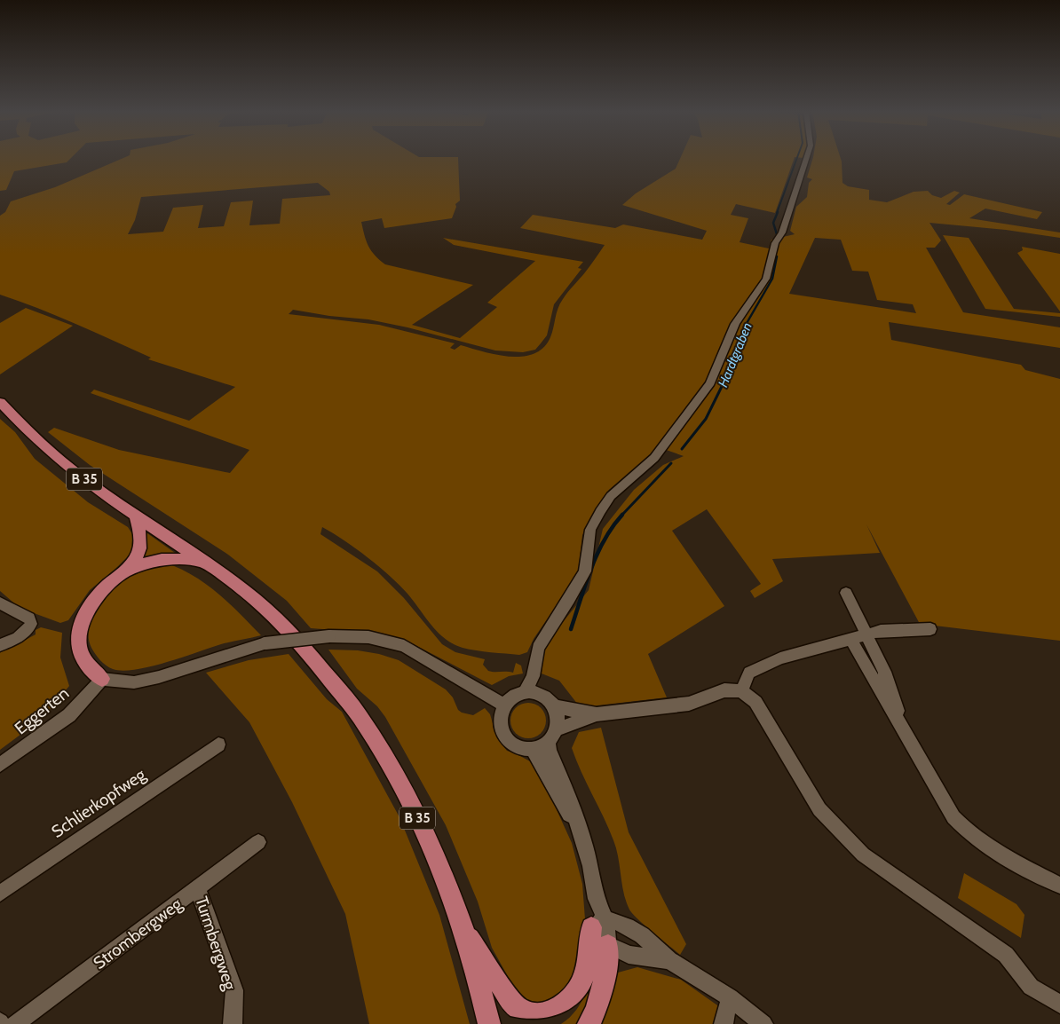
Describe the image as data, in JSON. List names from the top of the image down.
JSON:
{
  "streets": {
    "main road": ["B 35"],
    "street": [
      "Eggerten",
      "Schlierkopfweg",
      "Strombergweg",
      "Turmbergweg"
    ]
  },
  "crossings": [
    ["Strombergweg", "Turmbergweg"]
  ],
  "water": ["Hardtgraben"]
}
